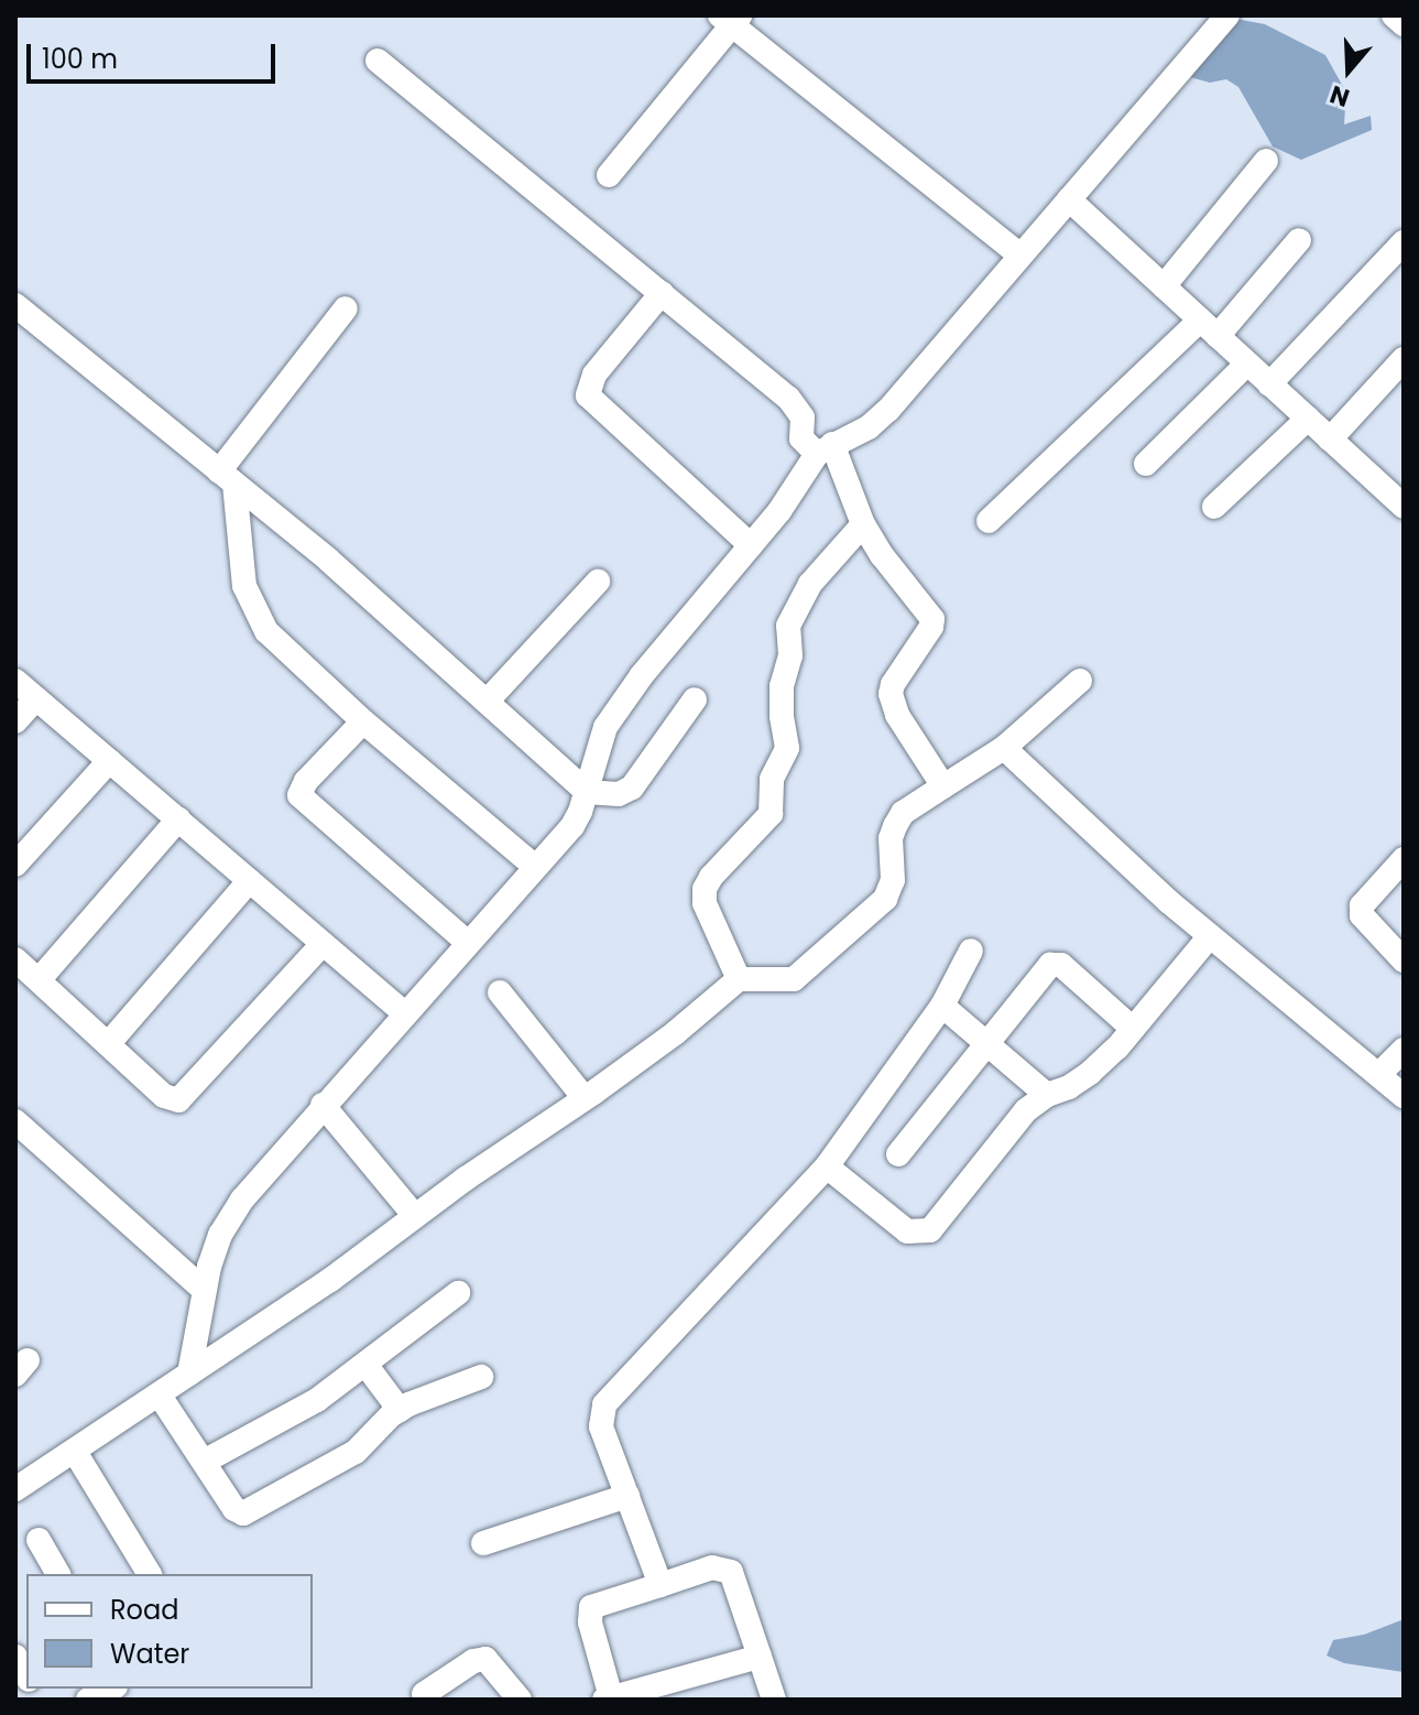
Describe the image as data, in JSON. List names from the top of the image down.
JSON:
{
  "legend": ["Road", "Water"],
  "scale_bar": "100 m",
  "north": "bottom"
}
